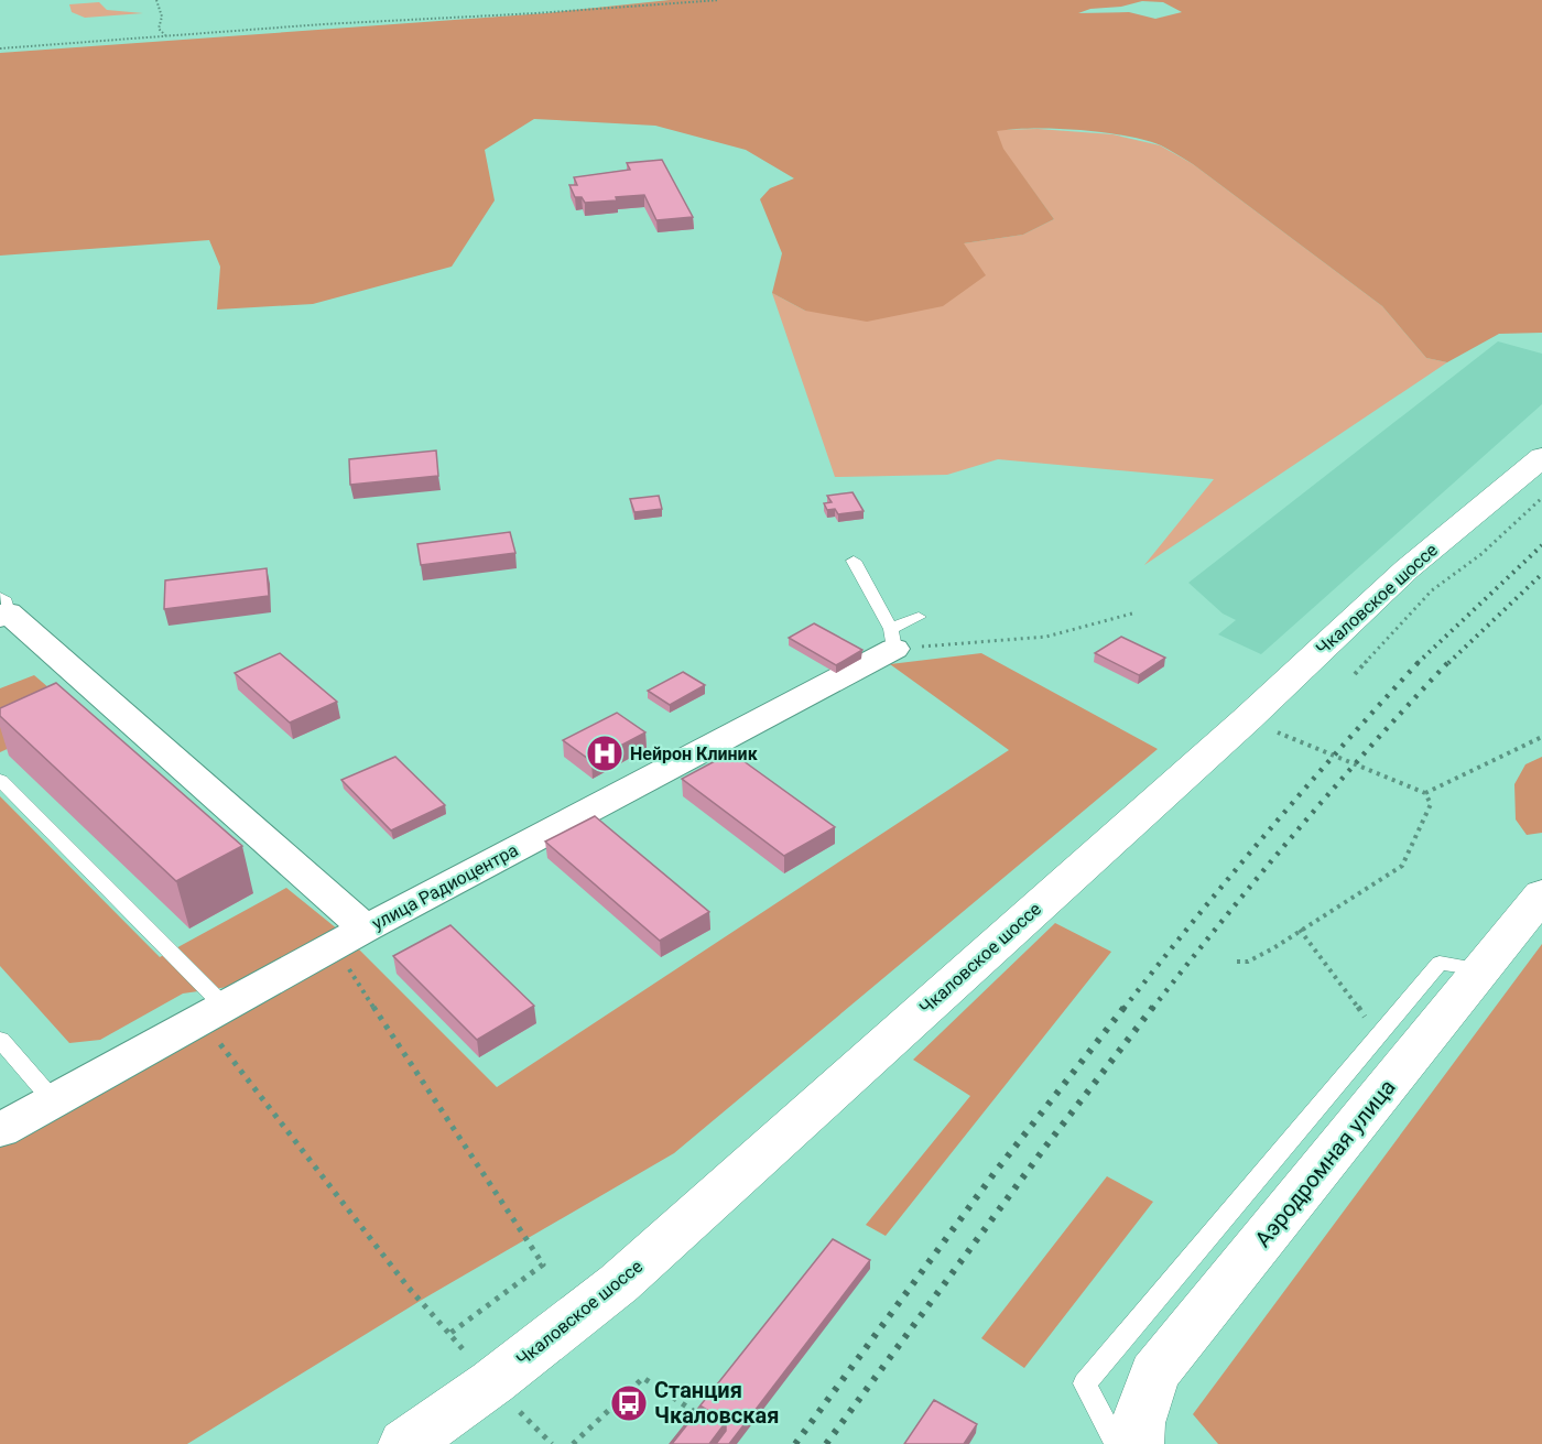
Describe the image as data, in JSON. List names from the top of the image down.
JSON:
{
  "streets": {
    "street": ["Чкаловское шоссе", "улица Радиоцентра", "Аэродромная улица"]
  },
  "places": {
    "hospital": ["Нейрон Клиник"],
    "bus stop": ["Станция Чкаловская"]
  }
}
